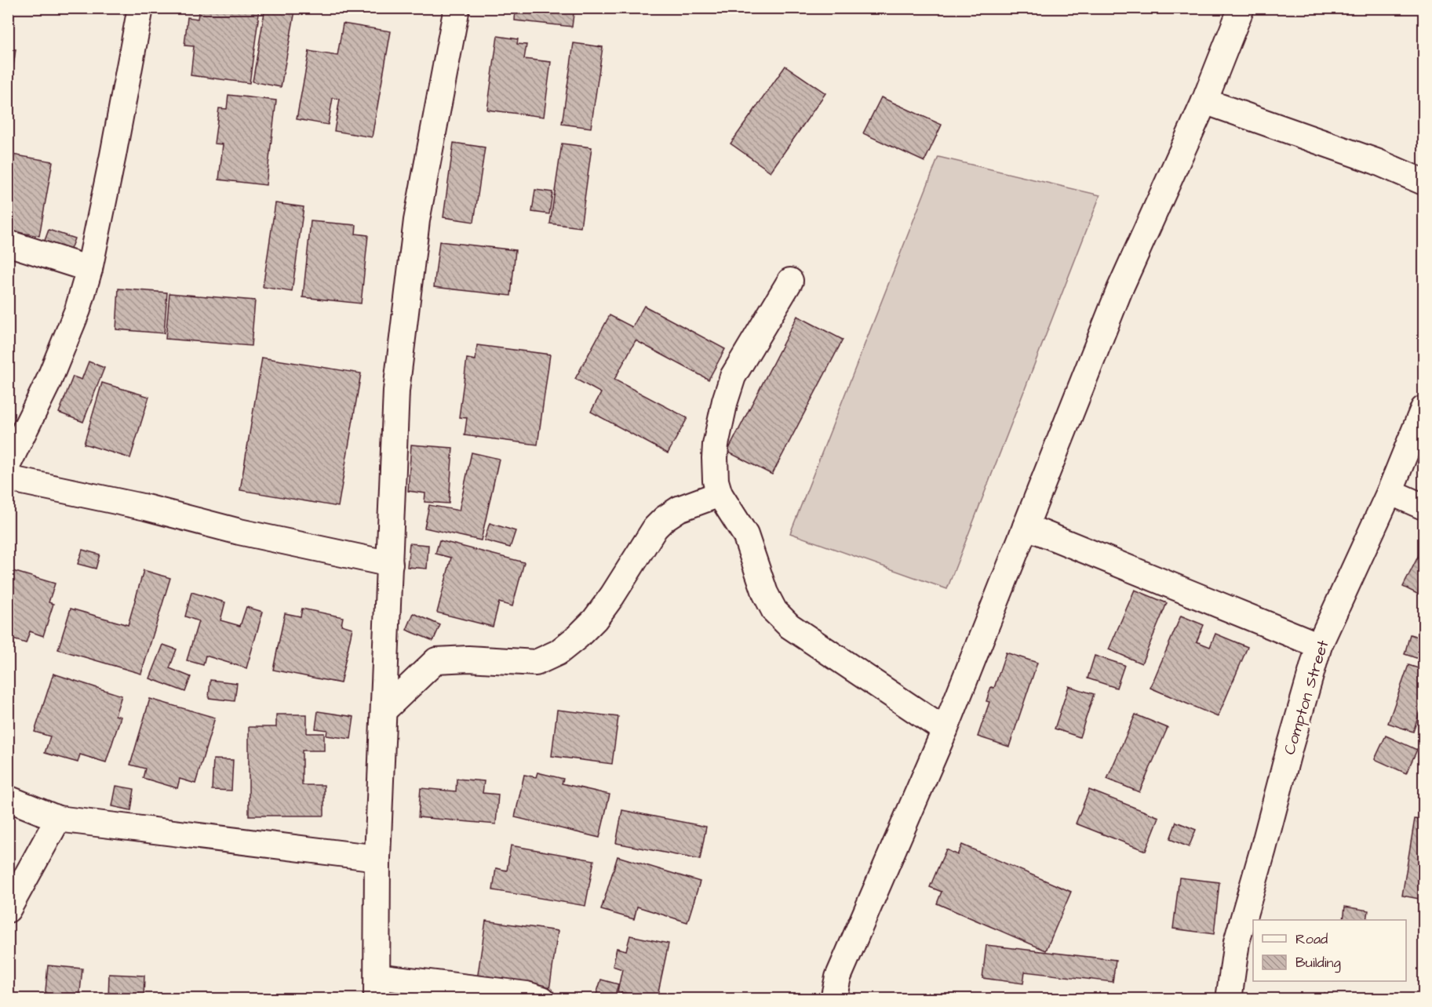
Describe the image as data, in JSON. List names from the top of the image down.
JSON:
{
  "streets": {
    "street": ["Compton Street"]
  },
  "legend": ["Road", "Building"]
}
